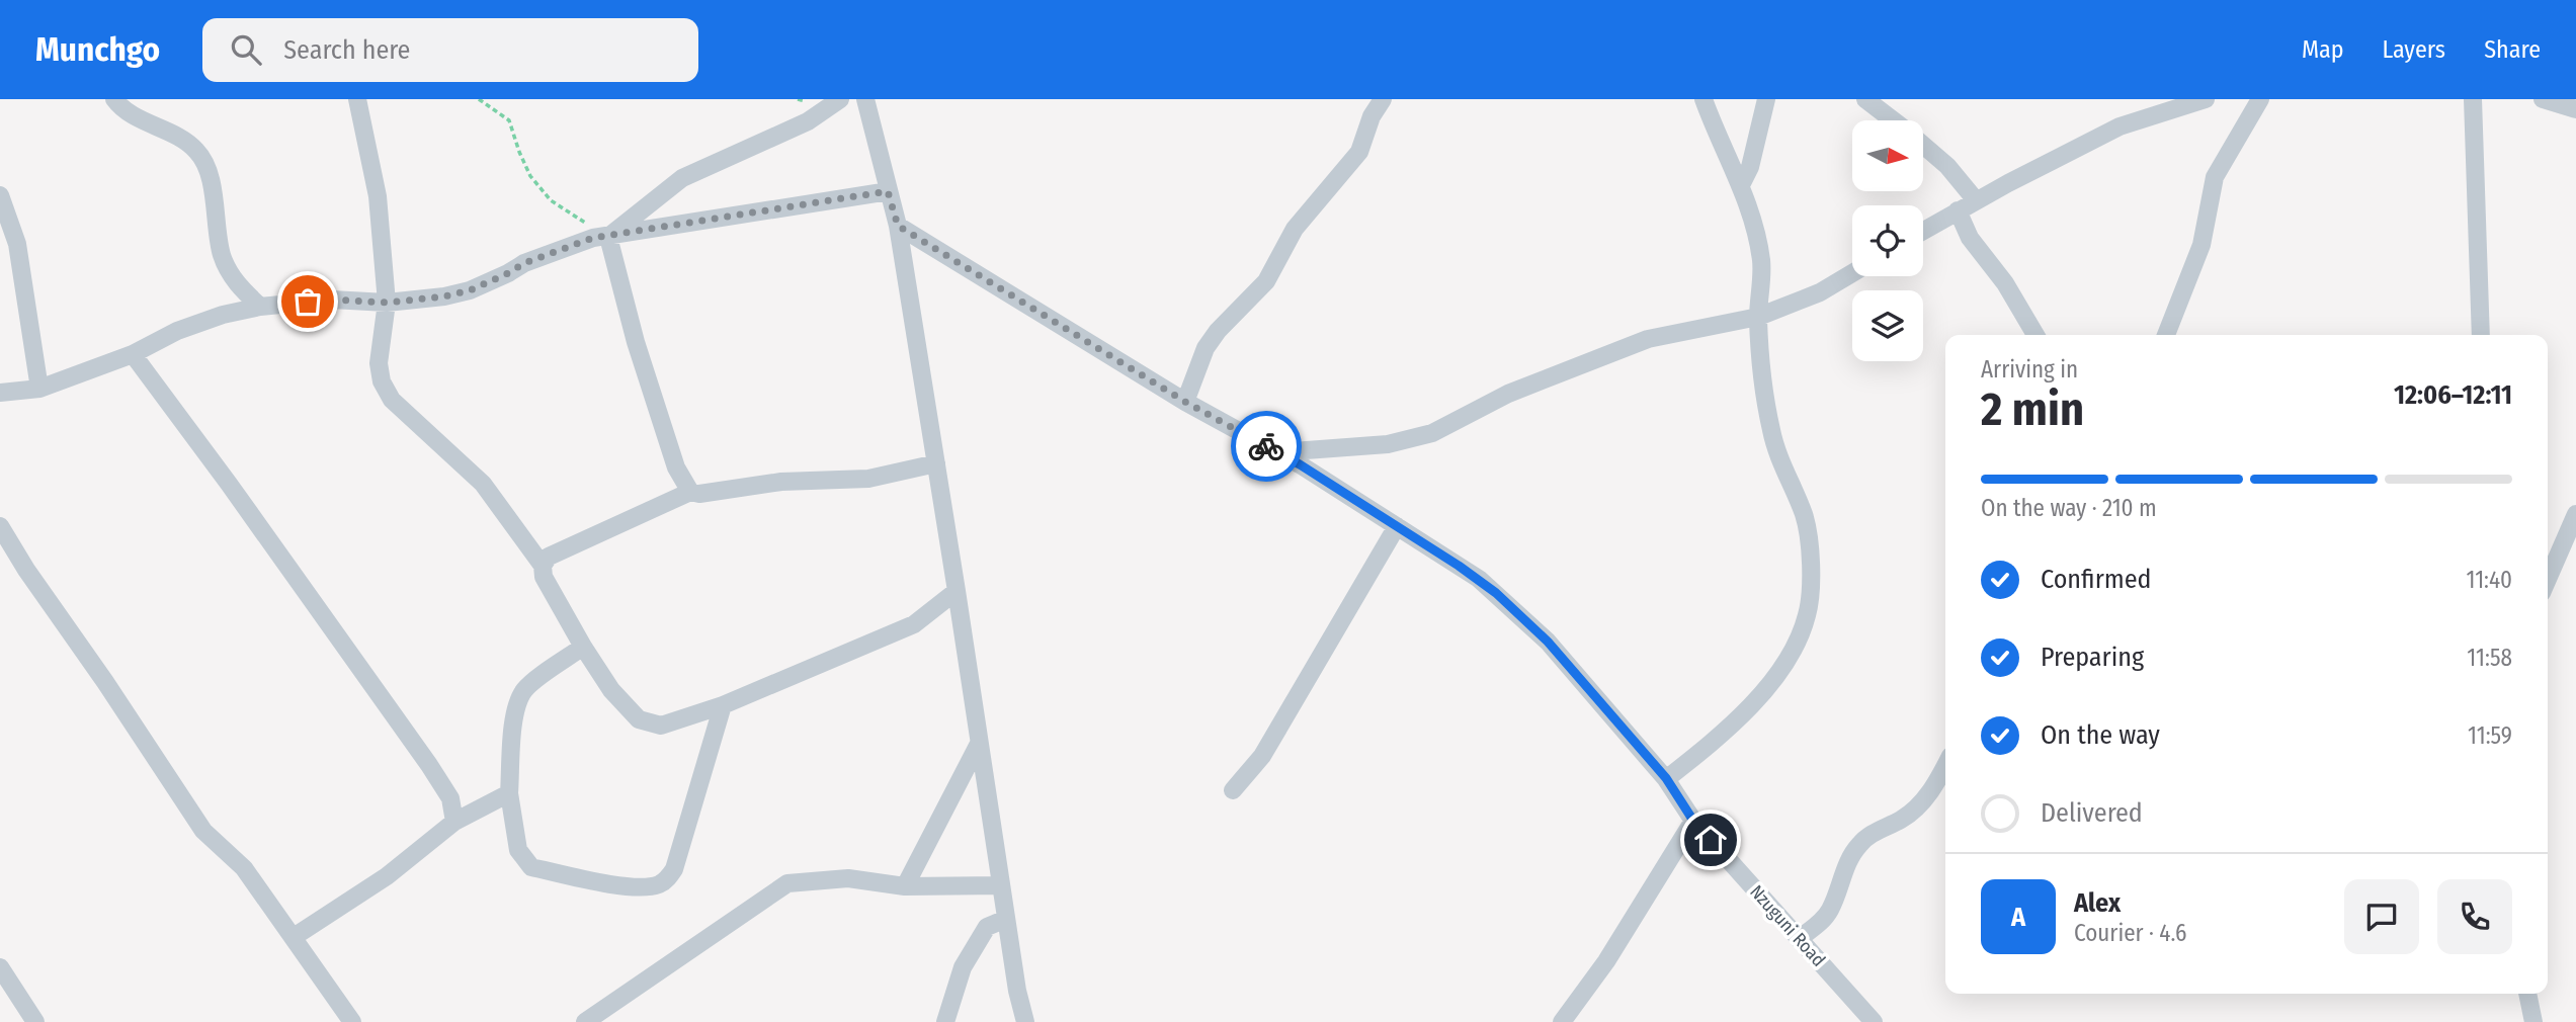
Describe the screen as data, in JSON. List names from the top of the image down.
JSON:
{
  "streets": {
    "street": ["Nzuguni Road"]
  },
  "north": "right",
  "page": {
    "header": "Munchgo",
    "search": "Search here",
    "nav": ["Map", "Layers", "Share"],
    "heading": ["2 min", "Arriving in", "12:06–12:11"],
    "panel": ["Alex", "Courier · 4.6"],
    "bar": "On the way · 210 m",
    "list": [
      ["Confirmed", "11:40"],
      ["Preparing", "11:58"],
      ["On the way", "11:59"],
      "Delivered"
    ],
    "round": "A"
  }
}
